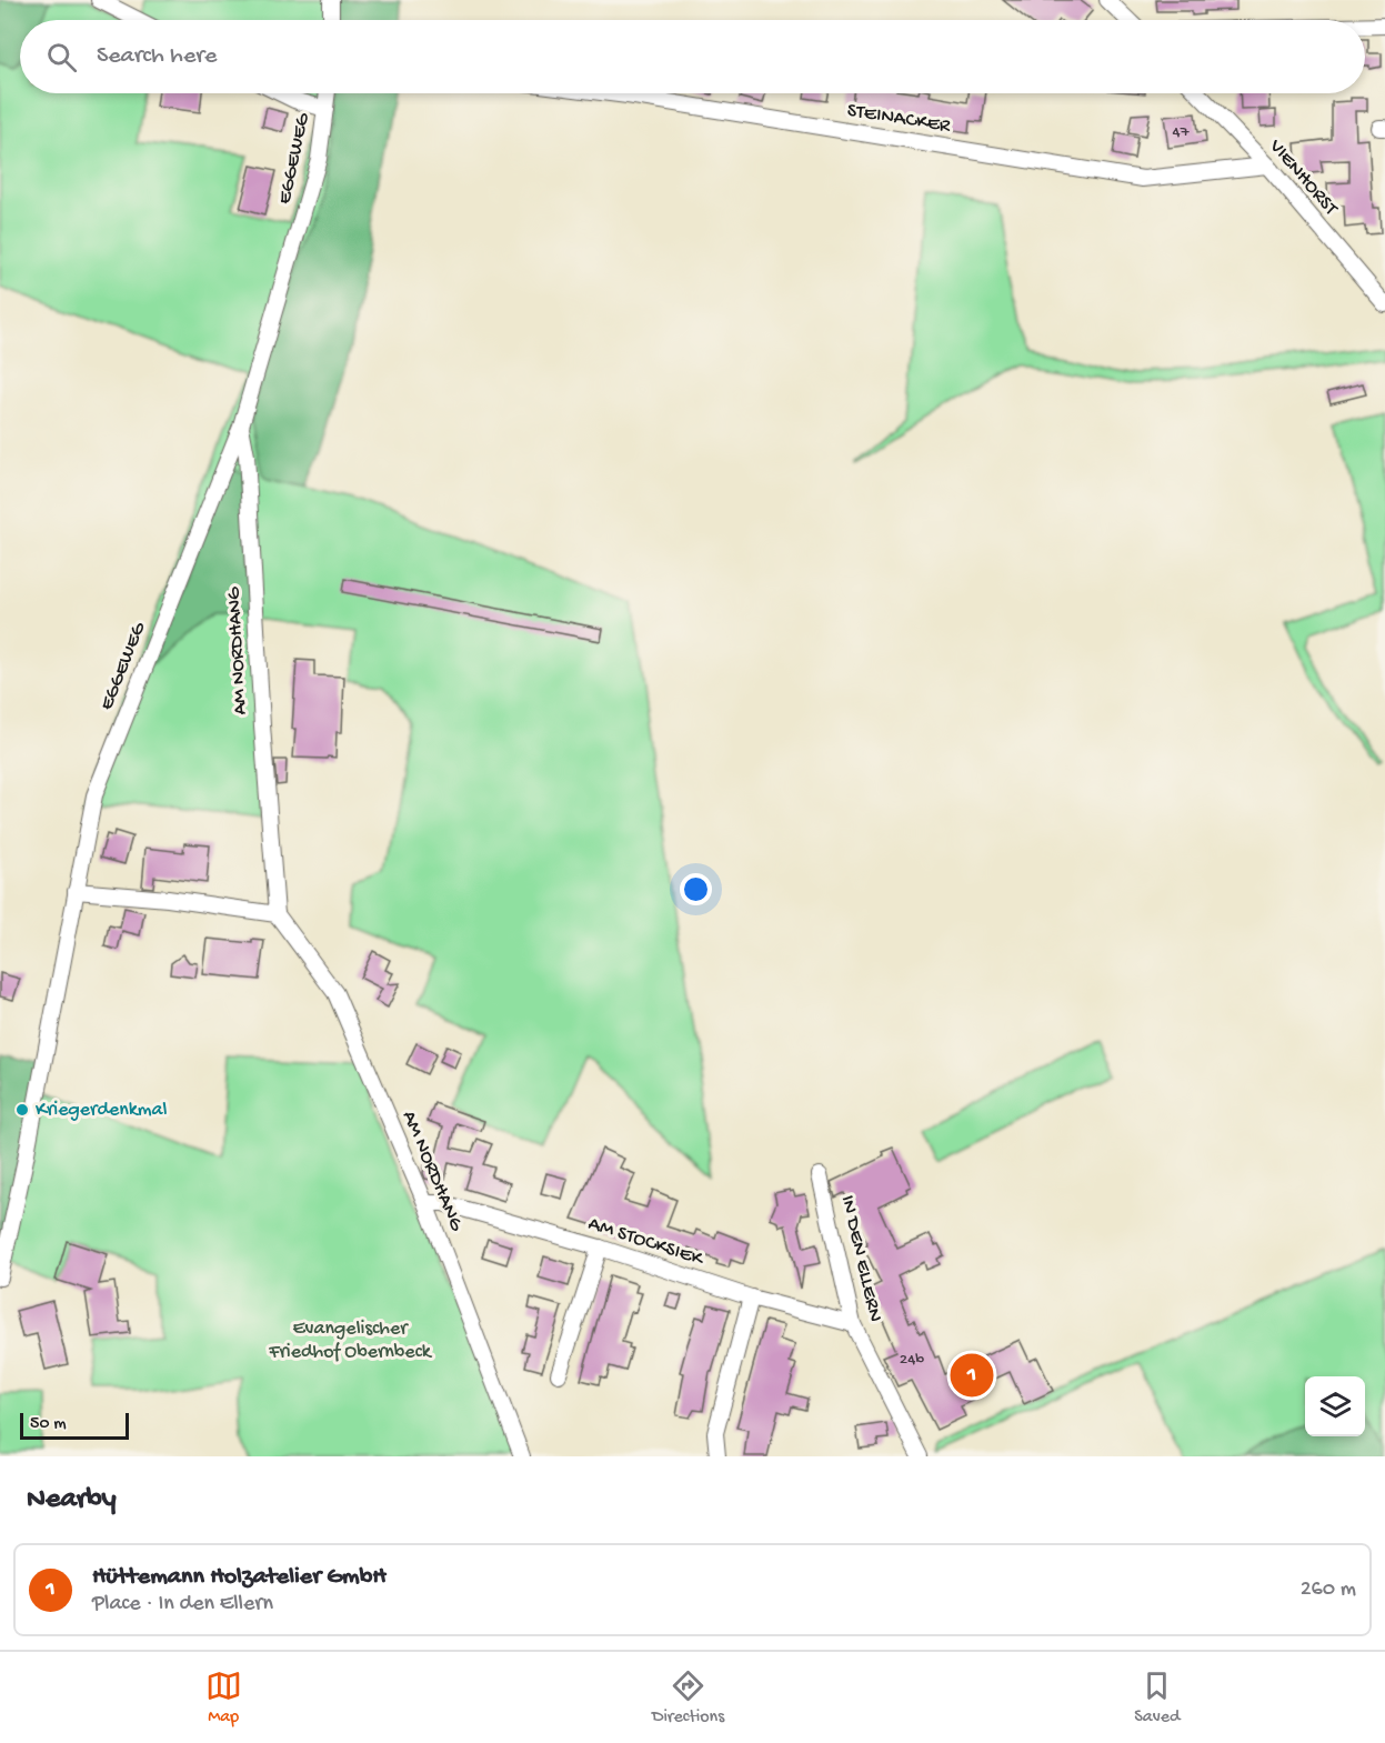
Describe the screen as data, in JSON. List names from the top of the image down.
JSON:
{
  "streets": {
    "street": [
      "STEINACKER",
      "EGGEWEG",
      "VIENHORST",
      "AM NORDHANG",
      "AM STOCKSIEK",
      "IN DEN ELLERN"
    ]
  },
  "crossings": [
    ["STEINACKER", "VIENHORST"],
    ["EGGEWEG", "AM NORDHANG"],
    ["AM NORDHANG", "AM STOCKSIEK"],
    ["AM STOCKSIEK", "IN DEN ELLERN"]
  ],
  "parks": ["Evangelischer Friedhof Obernbeck"],
  "places": ["Kriegerdenkmal"],
  "house_numbers": ["47", "24b"],
  "scale_bar": "50 m",
  "page": {
    "search": "Search here",
    "pins": "1",
    "scale": "50 m",
    "heading": "Nearby",
    "list": [
      {
        "mark": "1",
        "name": "Hüttemann Holzatelier GmbH",
        "note": "Place · In den Ellern",
        "value": "260 m"
      }
    ],
    "nav": ["Map", "Directions", "Saved"]
  }
}
